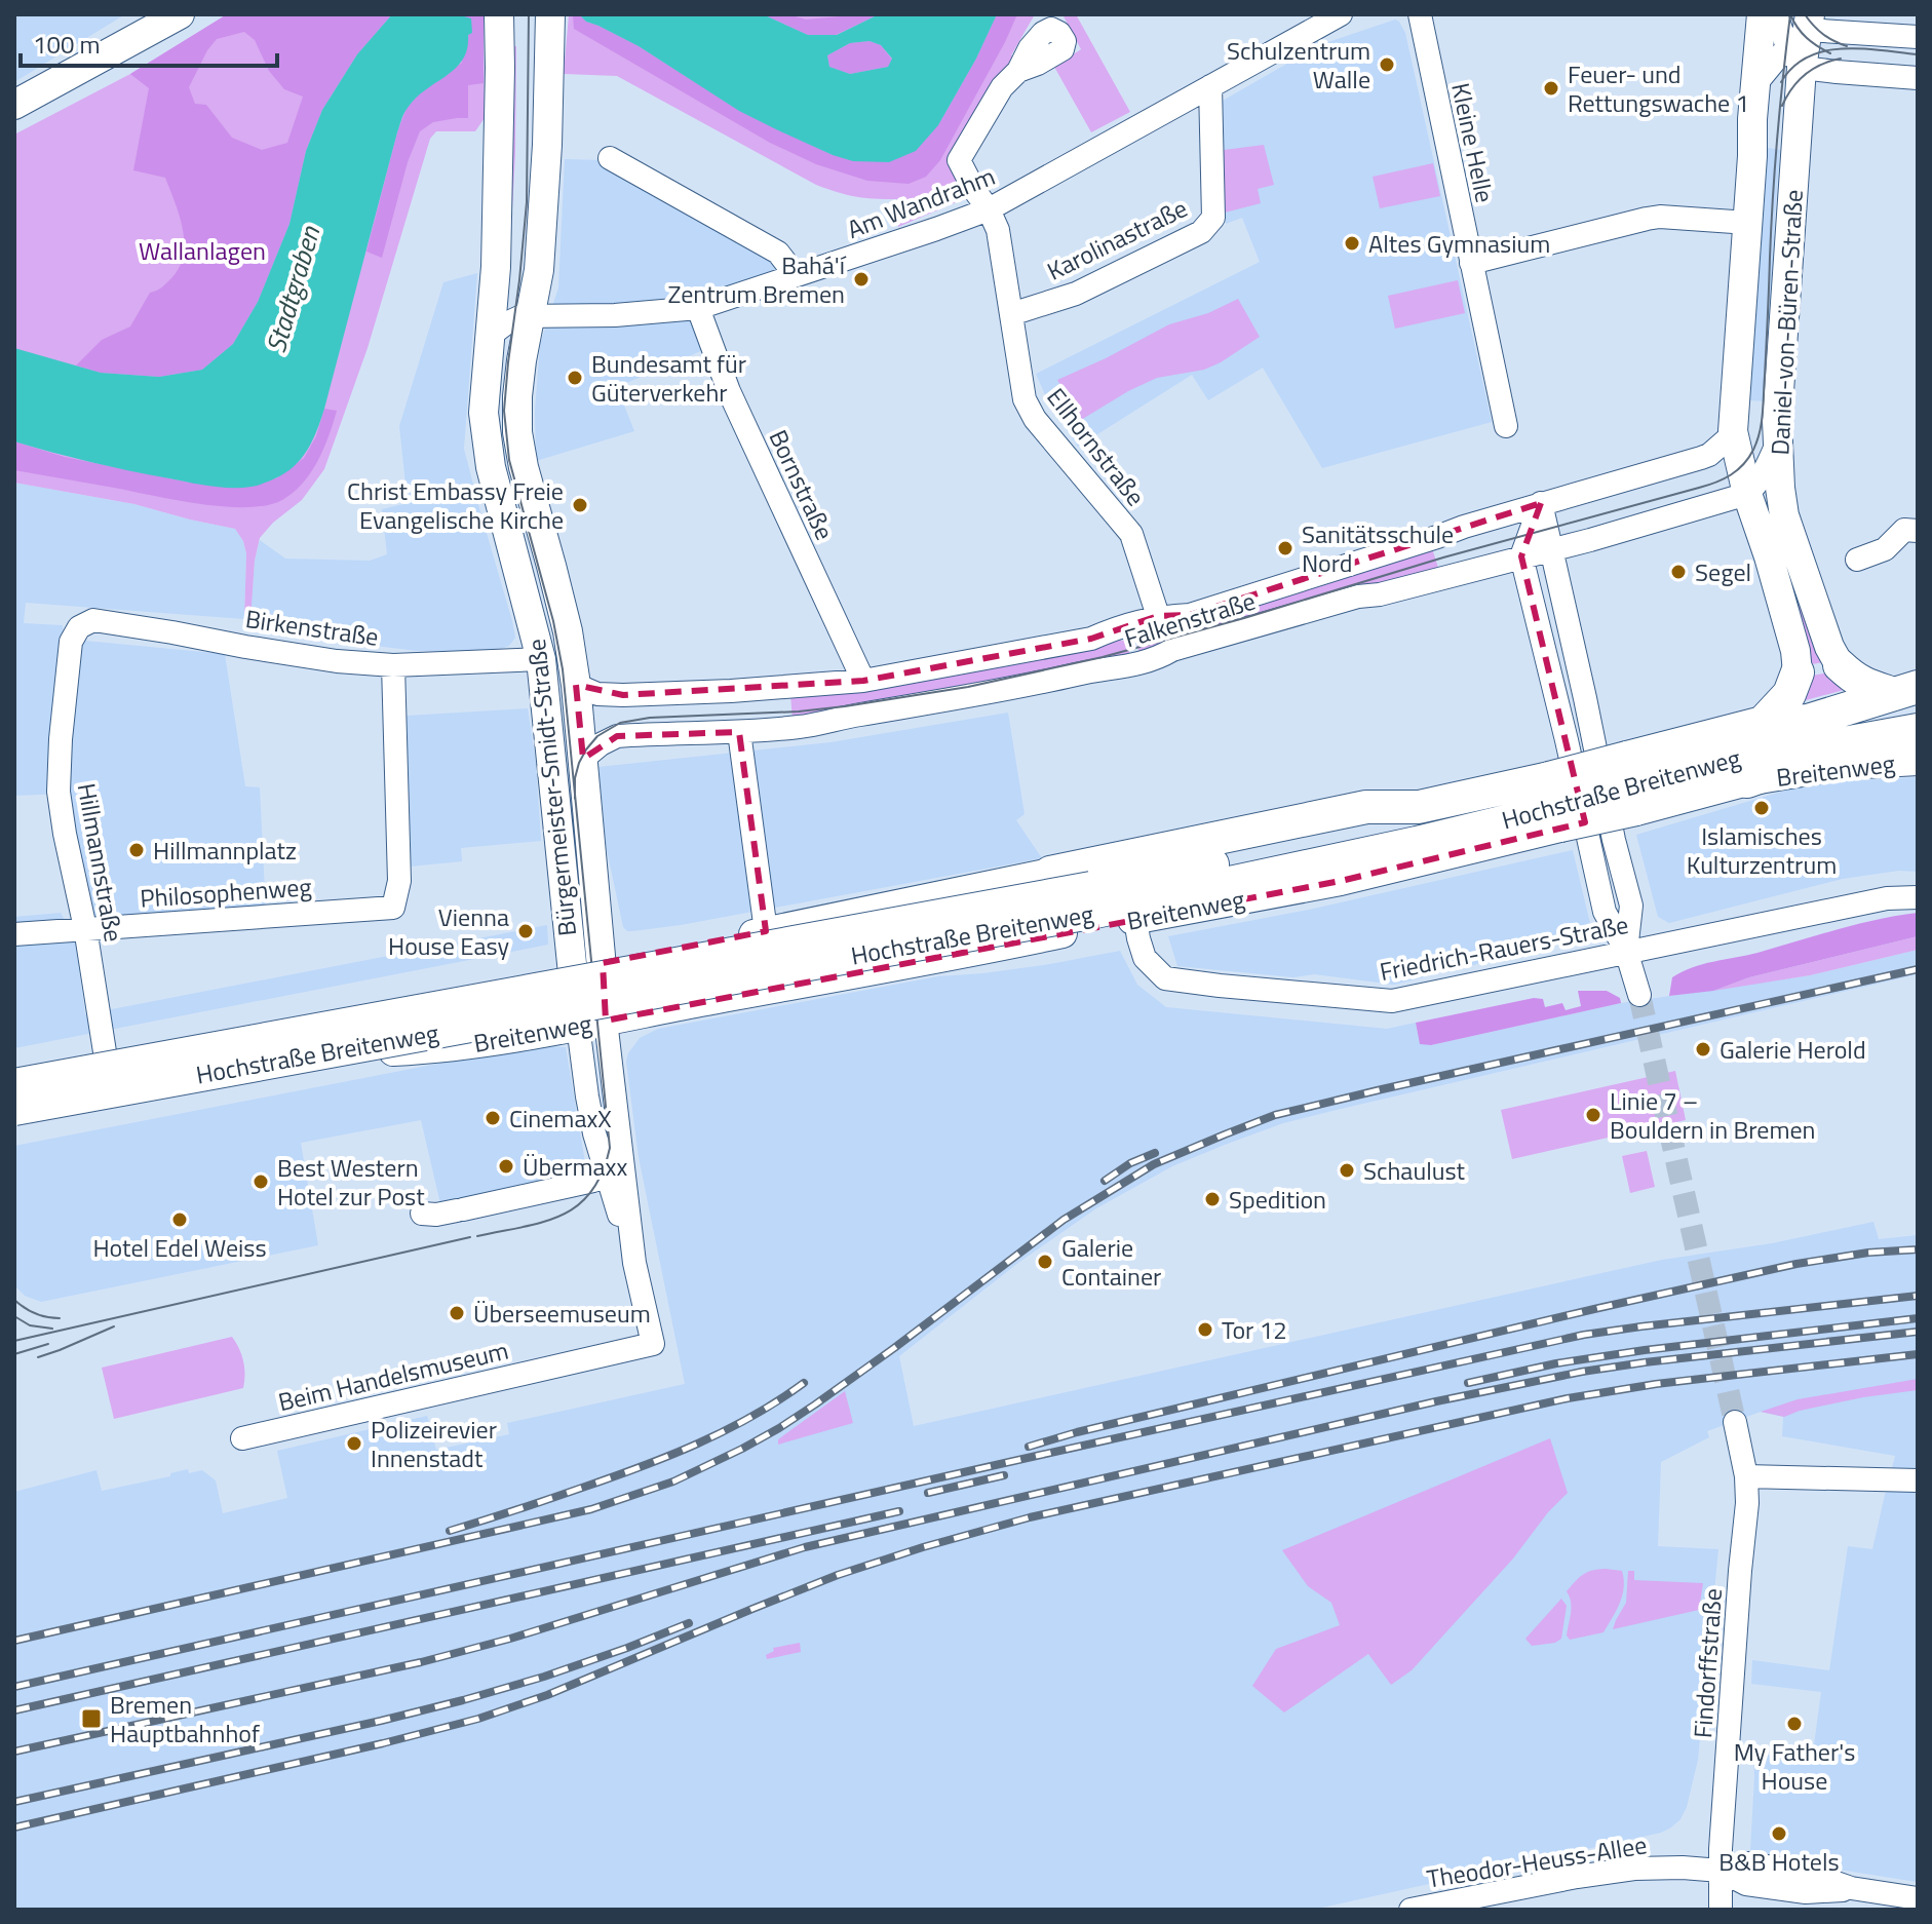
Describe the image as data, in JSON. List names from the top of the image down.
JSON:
{
  "streets": {
    "highway": ["Hochstraße Breitenweg"],
    "main road": ["Daniel-von-Büren-Straße", "Breitenweg", "Bürgermeister-Smidt-Straße"],
    "street": [
      "Kleine Helle",
      "Am Wandrahm",
      "Karolinastraße",
      "Ellhornstraße",
      "Bornstraße",
      "Falkenstraße",
      "Birkenstraße",
      "Hillmannstraße",
      "Philosophenweg",
      "Friedrich-Rauers-Straße",
      "Beim Handelsmuseum",
      "Findorffstraße",
      "Theodor-Heuss-Allee"
    ]
  },
  "crossings": [
    ["Am Wandrahm", "Karolinastraße"],
    ["Am Wandrahm", "Ellhornstraße"],
    ["Am Wandrahm", "Bornstraße"],
    ["Am Wandrahm", "Bürgermeister-Smidt-Straße"],
    ["Karolinastraße", "Ellhornstraße"],
    ["Daniel-von-Büren-Straße", "Falkenstraße"],
    ["Ellhornstraße", "Falkenstraße"],
    ["Bornstraße", "Falkenstraße"],
    ["Falkenstraße", "Bürgermeister-Smidt-Straße"],
    ["Birkenstraße", "Bürgermeister-Smidt-Straße"],
    ["Birkenstraße", "Hillmannstraße"],
    ["Birkenstraße", "Philosophenweg"],
    ["Breitenweg", "Bürgermeister-Smidt-Straße"],
    ["Breitenweg", "Hochstraße Breitenweg"],
    ["Breitenweg", "Hillmannstraße"],
    ["Breitenweg", "Friedrich-Rauers-Straße"],
    ["Bürgermeister-Smidt-Straße", "Beim Handelsmuseum"],
    ["Hillmannstraße", "Philosophenweg"],
    ["Findorffstraße", "Theodor-Heuss-Allee"]
  ],
  "water": ["Stadtgraben"],
  "parks": ["Wallanlagen"],
  "places": {
    "other": [
      "Schulzentrum Walle",
      "Feuer- und Rettungswache 1",
      "Altes Gymnasium",
      "Bahá'í Zentrum Bremen",
      "Bundesamt für Güterverkehr",
      "Christ Embassy Freie Evangelische Kirche",
      "Sanitätsschule Nord",
      "Segel",
      "Islamisches Kulturzentrum",
      "Hillmannplatz",
      "Vienna House Easy",
      "Galerie Herold",
      "Linie 7 – Bouldern in Bremen",
      "CinemaxX",
      "Übermaxx",
      "Schaulust",
      "Best Western Hotel zur Post",
      "Spedition",
      "Hotel Edel Weiss",
      "Galerie Container",
      "Überseemuseum",
      "Tor 12",
      "Polizeirevier Innenstadt",
      "My Father's House",
      "B&B Hotels"
    ],
    "transit": ["Bremen Hauptbahnhof"]
  },
  "scale_bar": "100 m"
}
